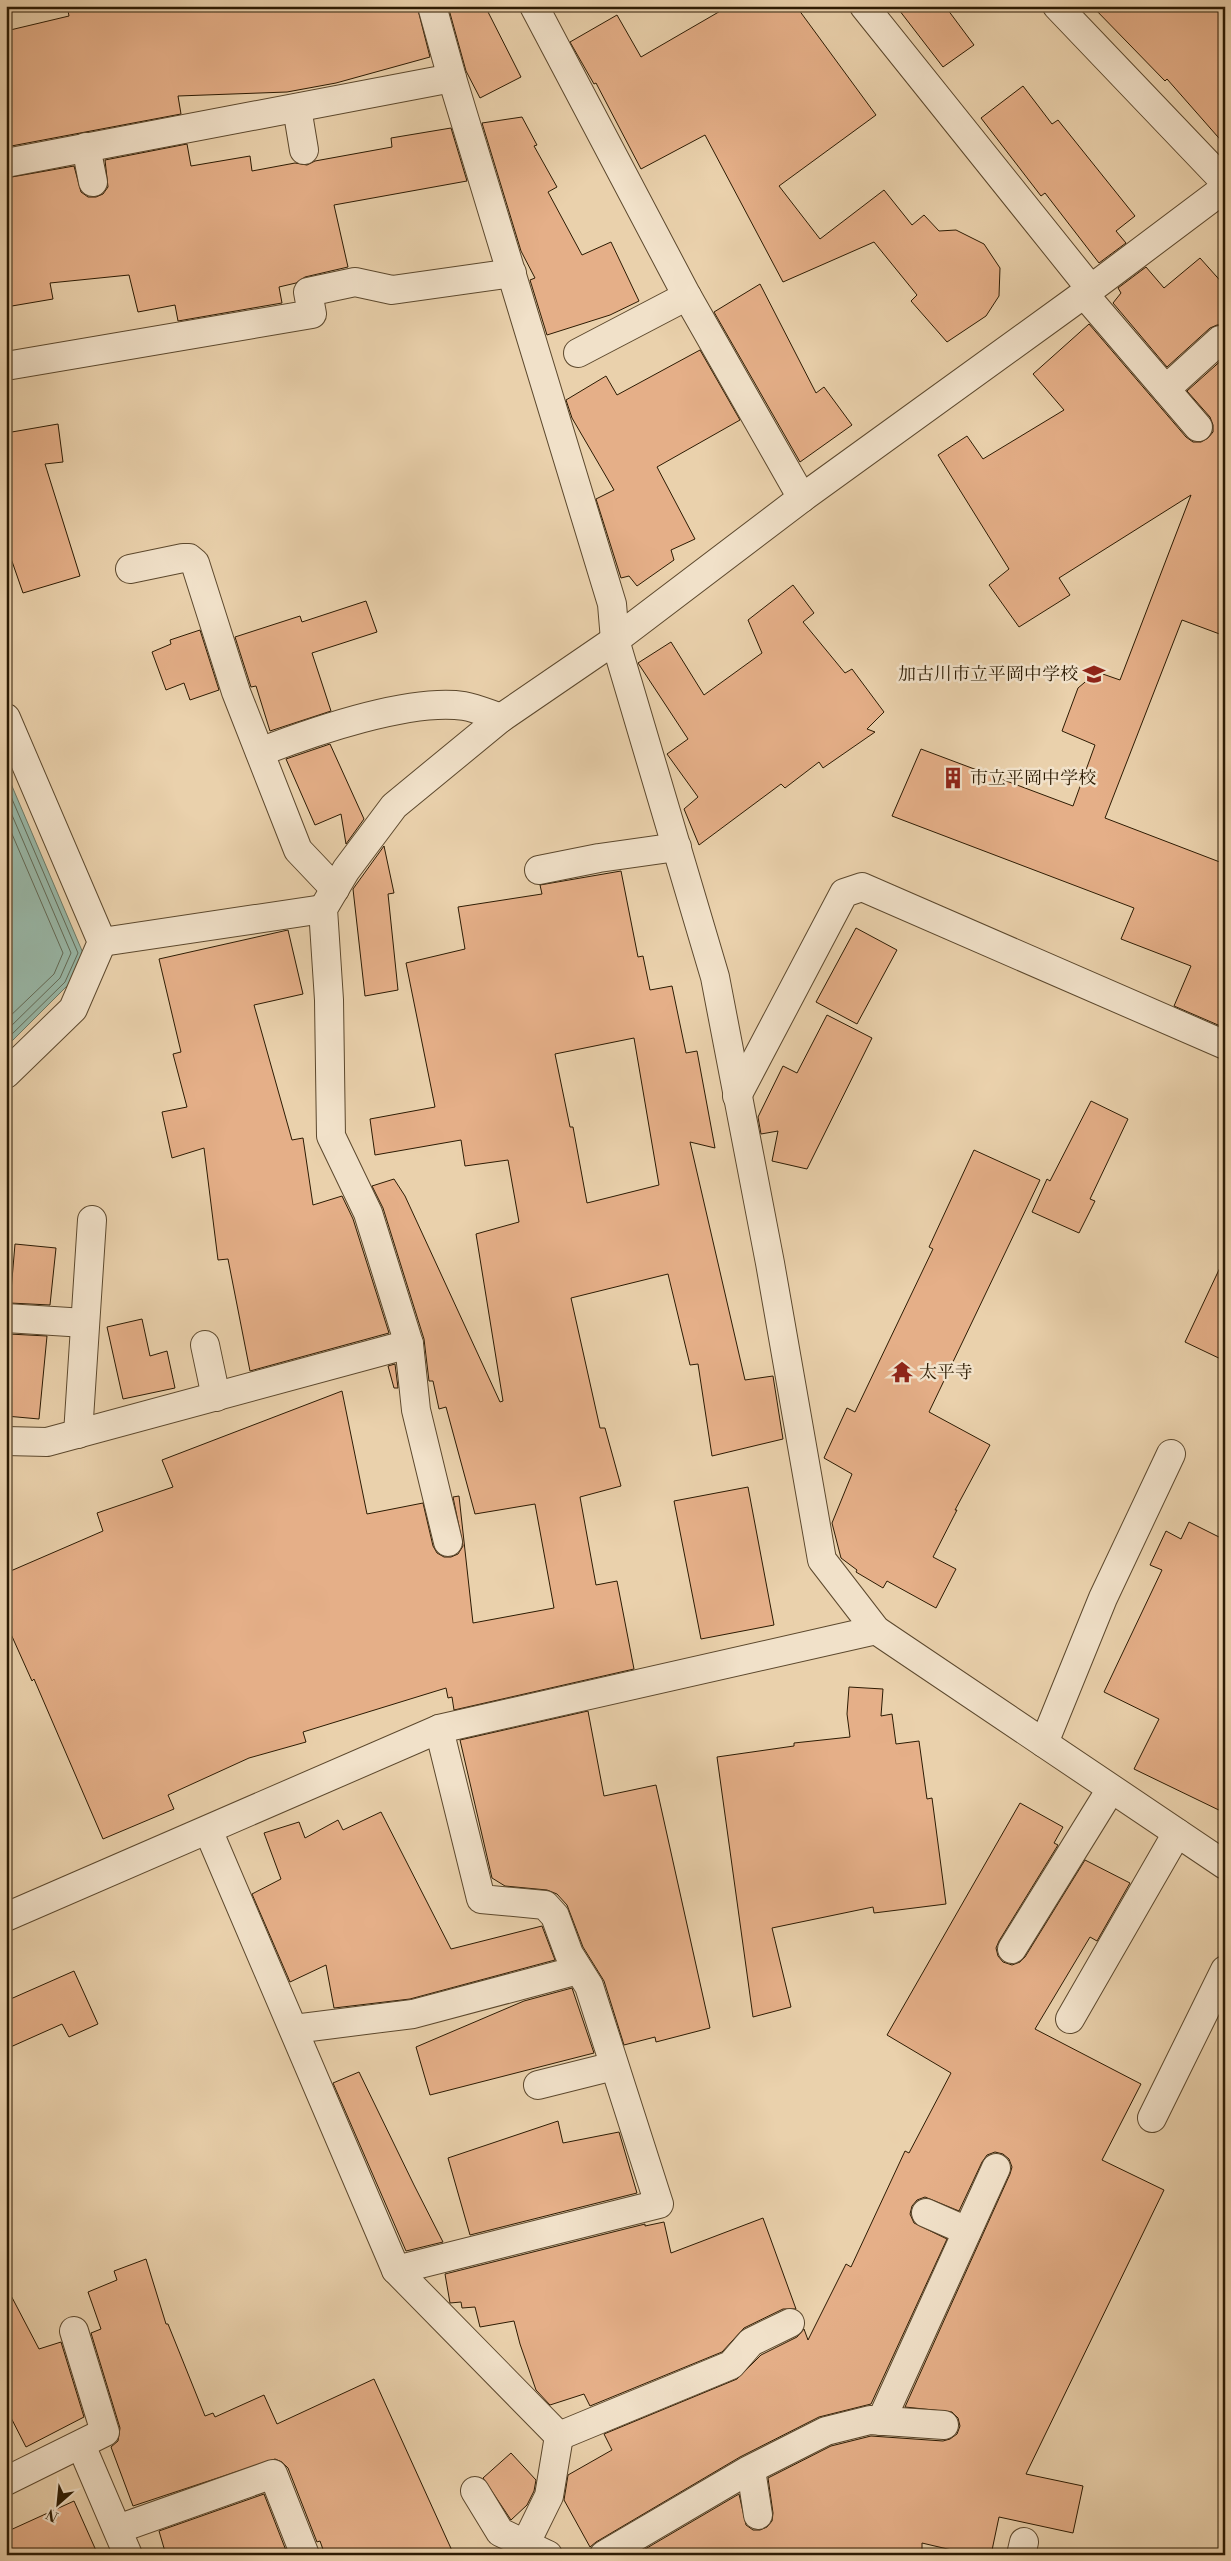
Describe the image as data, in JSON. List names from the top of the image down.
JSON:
{
  "places": {
    "school or university": ["加古川市立平岡中学校"],
    "building": ["市立平岡中学校"],
    "temple": ["太平寺"]
  },
  "north": "bottom left"
}
